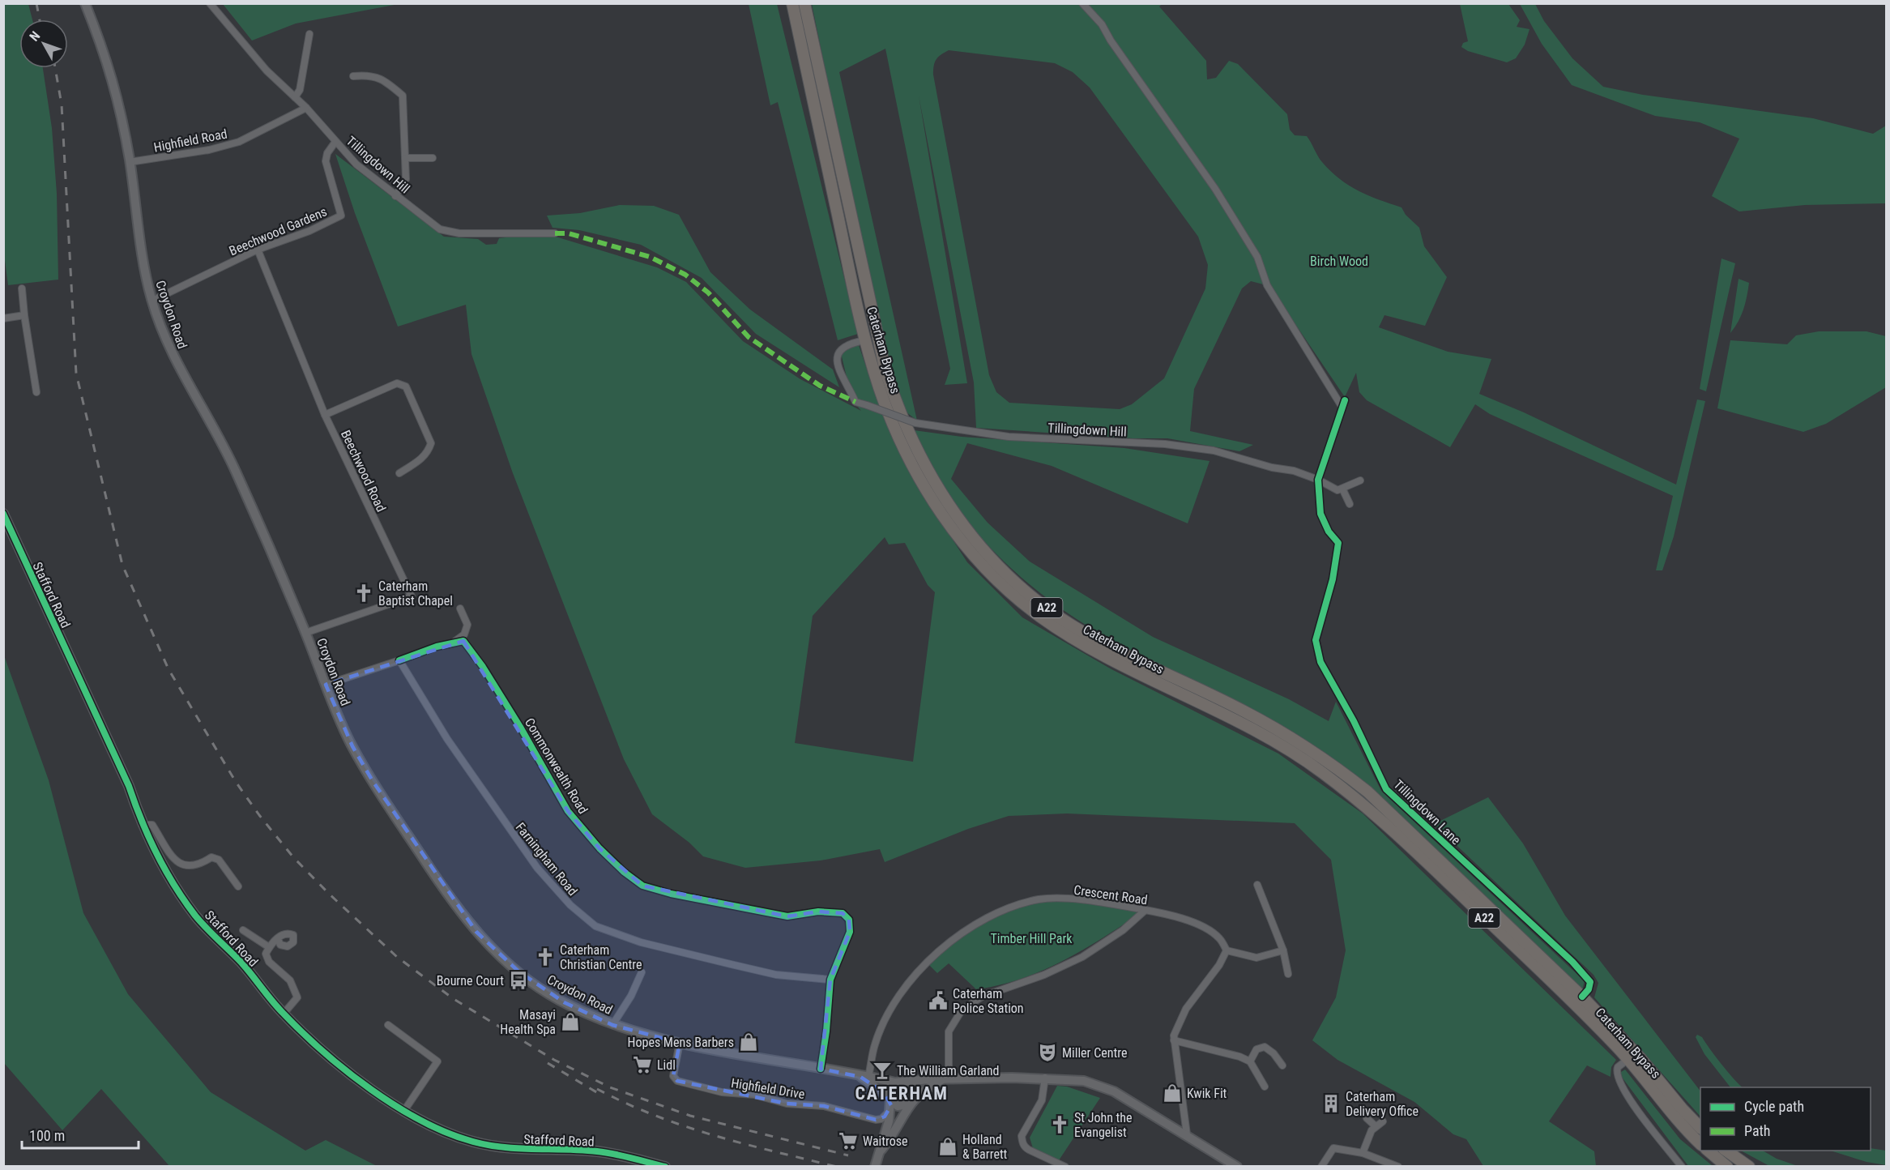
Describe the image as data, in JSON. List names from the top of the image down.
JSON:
{
  "streets": {
    "highway": ["Caterham Bypass", "A22"],
    "main road": ["Croydon Road", "Stafford Road"],
    "street": [
      "Highfield Road",
      "Tillingdown Hill",
      "Beechwood Gardens",
      "Beechwood Road",
      "Commonwealth Road",
      "Tillingdown Lane",
      "Farningham Road",
      "Crescent Road",
      "Highfield Drive"
    ]
  },
  "crossings": [
    ["Highfield Road", "Tillingdown Hill"],
    ["Highfield Road", "Croydon Road"],
    ["Tillingdown Hill", "Beechwood Gardens"],
    ["Tillingdown Hill", "Caterham Bypass"],
    ["Tillingdown Hill", "Tillingdown Lane"],
    ["Beechwood Gardens", "Croydon Road"],
    ["Beechwood Gardens", "Beechwood Road"],
    ["Croydon Road", "Beechwood Road"],
    ["Croydon Road", "Crescent Road"],
    ["Croydon Road", "Highfield Drive"],
    ["Caterham Bypass", "Tillingdown Lane"],
    ["Commonwealth Road", "Farningham Road"]
  ],
  "districts": ["CATERHAM"],
  "parks": ["Birch Wood", "Timber Hill Park"],
  "places": {
    "church": ["Caterham Baptist Chapel", "Caterham Christian Centre", "St John the Evangelist"],
    "bus stop": ["Bourne Court"],
    "public building": ["Caterham Police Station"],
    "shop": [
      "Masayi Health Spa",
      "Hopes Mens Barbers",
      "Kwik Fit",
      "Holland & Barrett"
    ],
    "theatre": ["Miller Centre"],
    "supermarket": ["Lidl", "Waitrose"],
    "bar": ["The William Garland"],
    "building": ["Caterham Delivery Office"]
  },
  "legend": ["Cycle path", "Path"],
  "scale_bar": "100 m",
  "north": "top left"
}
